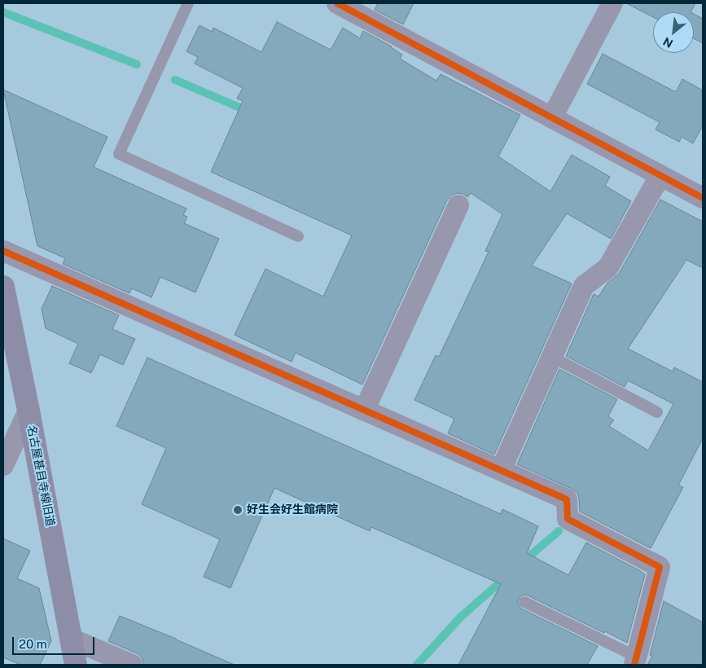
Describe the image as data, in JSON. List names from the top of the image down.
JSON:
{
  "streets": {
    "street": ["名古屋甚目寺線旧道"]
  },
  "places": ["好生会好生館病院"],
  "scale_bar": "20 m",
  "north": "bottom left"
}
